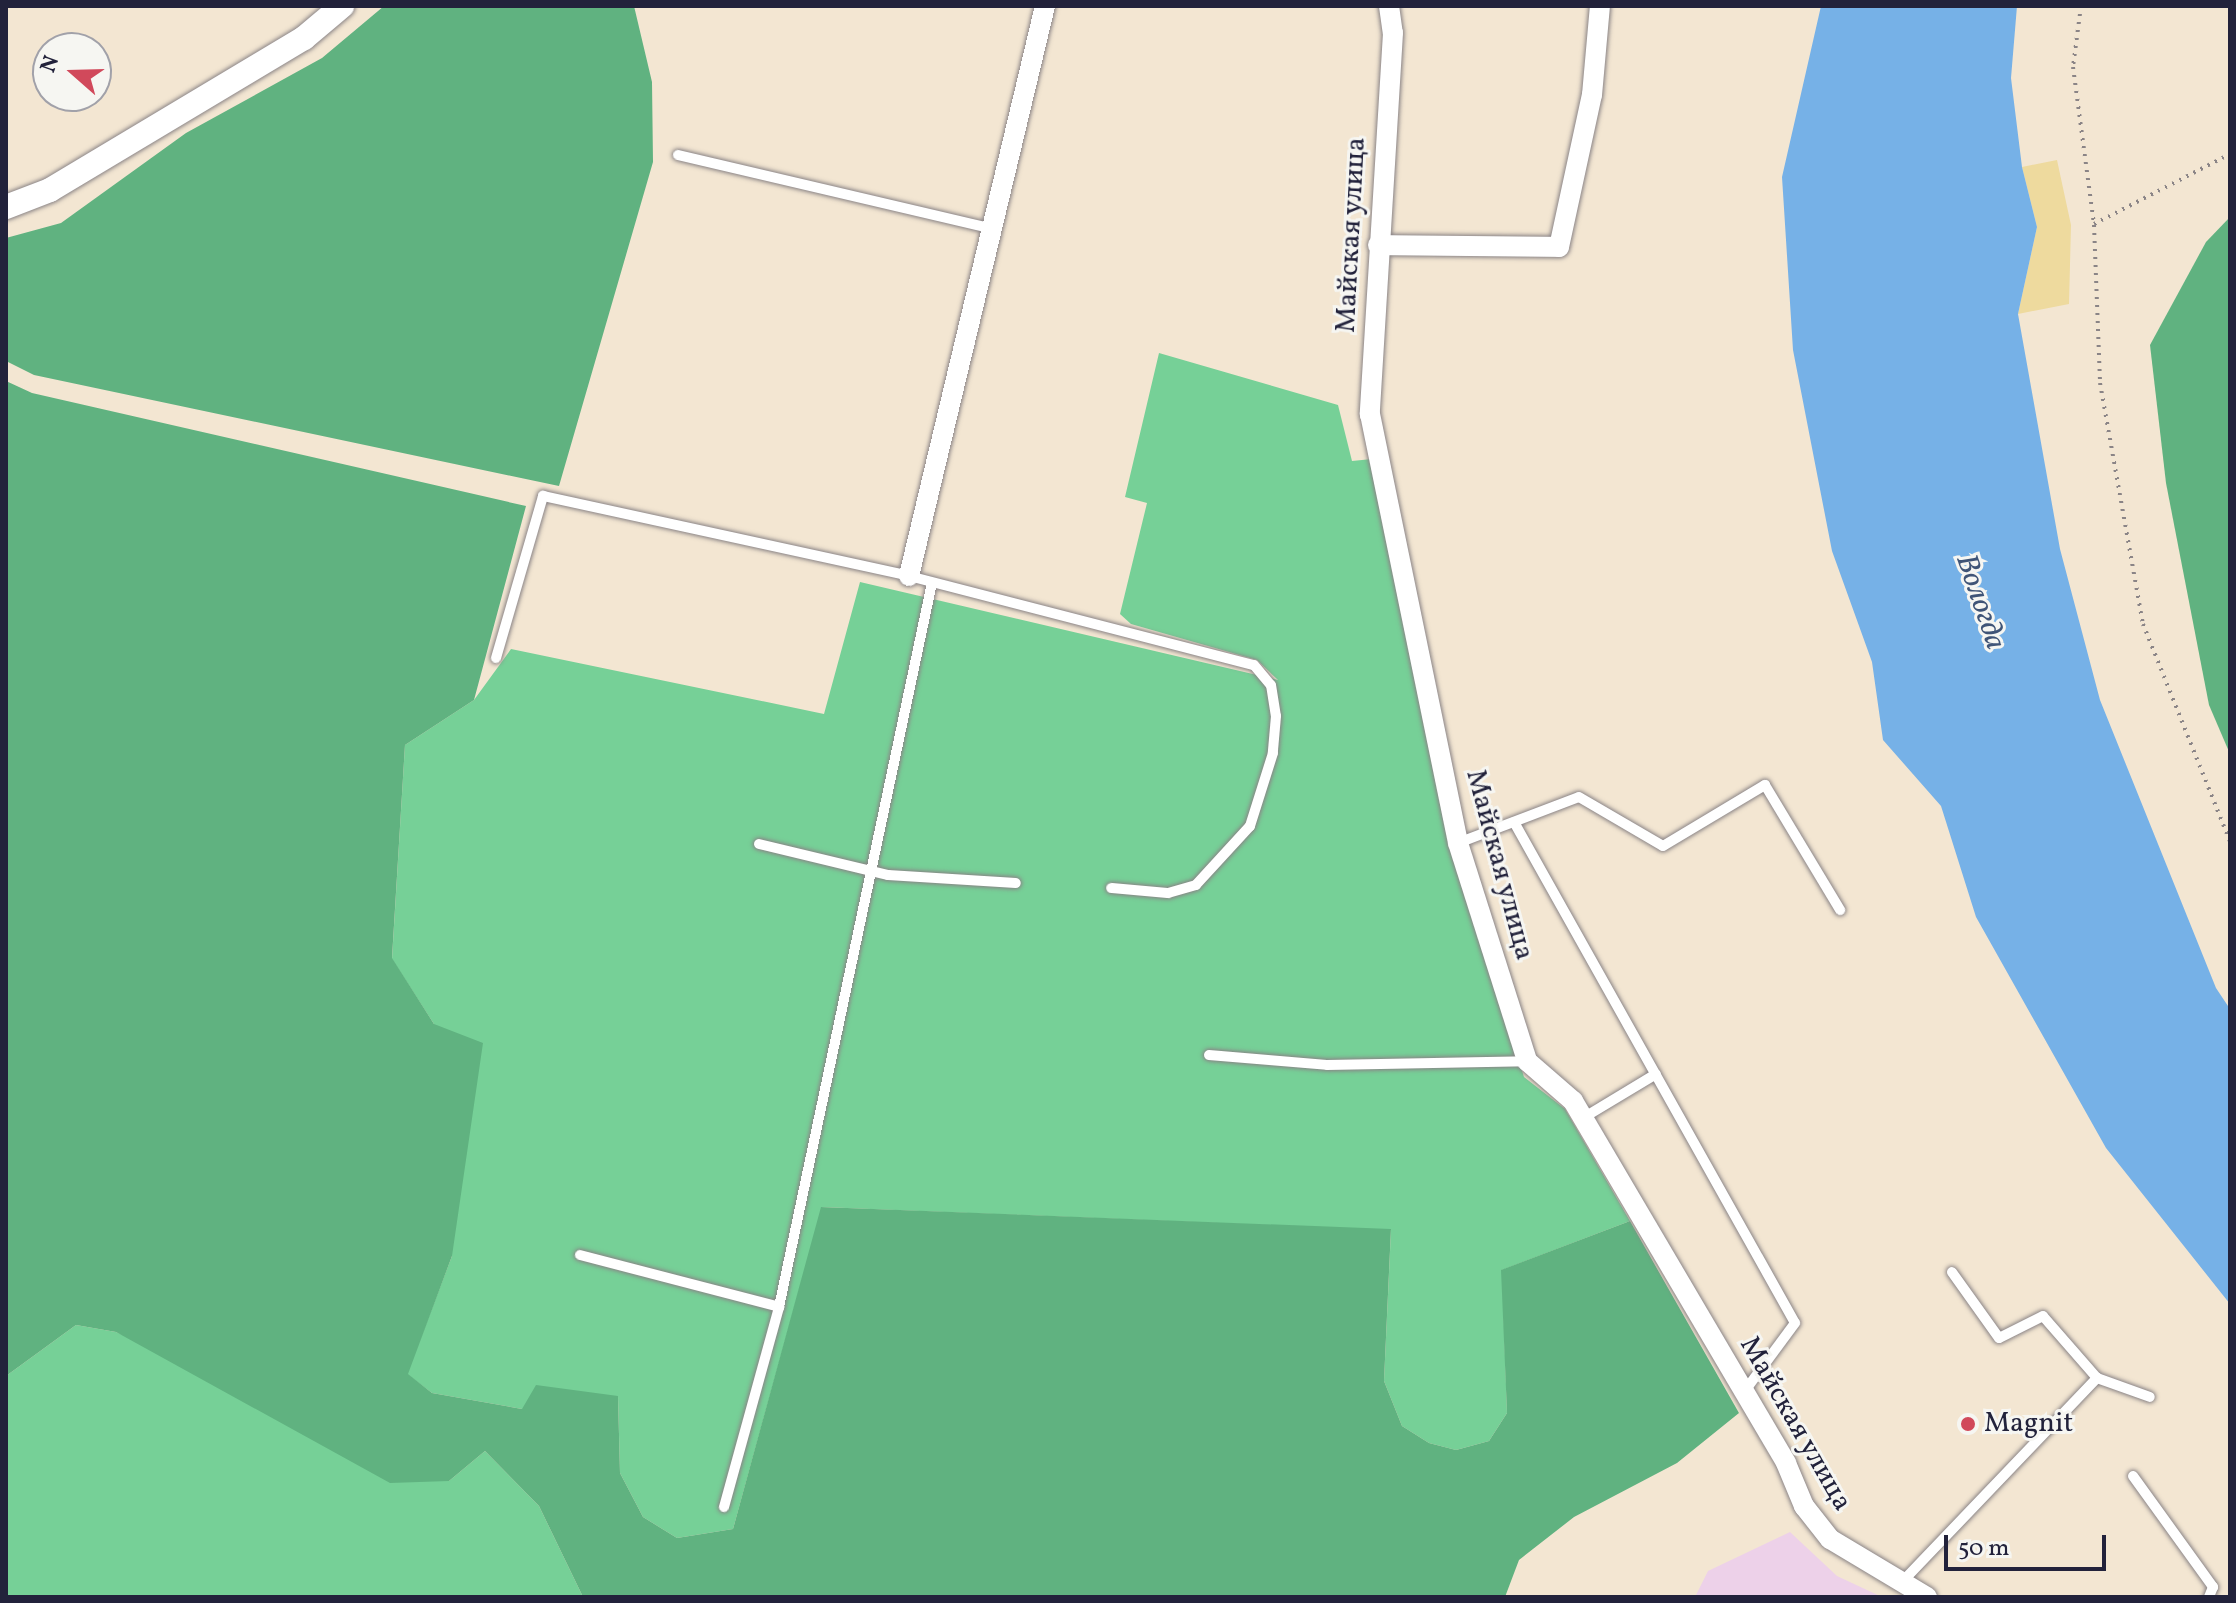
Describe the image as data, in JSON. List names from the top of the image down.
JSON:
{
  "streets": {
    "street": ["Майская улица"]
  },
  "water": ["Вологда"],
  "places": ["Magnit"],
  "scale_bar": "50 m",
  "north": "left"
}
